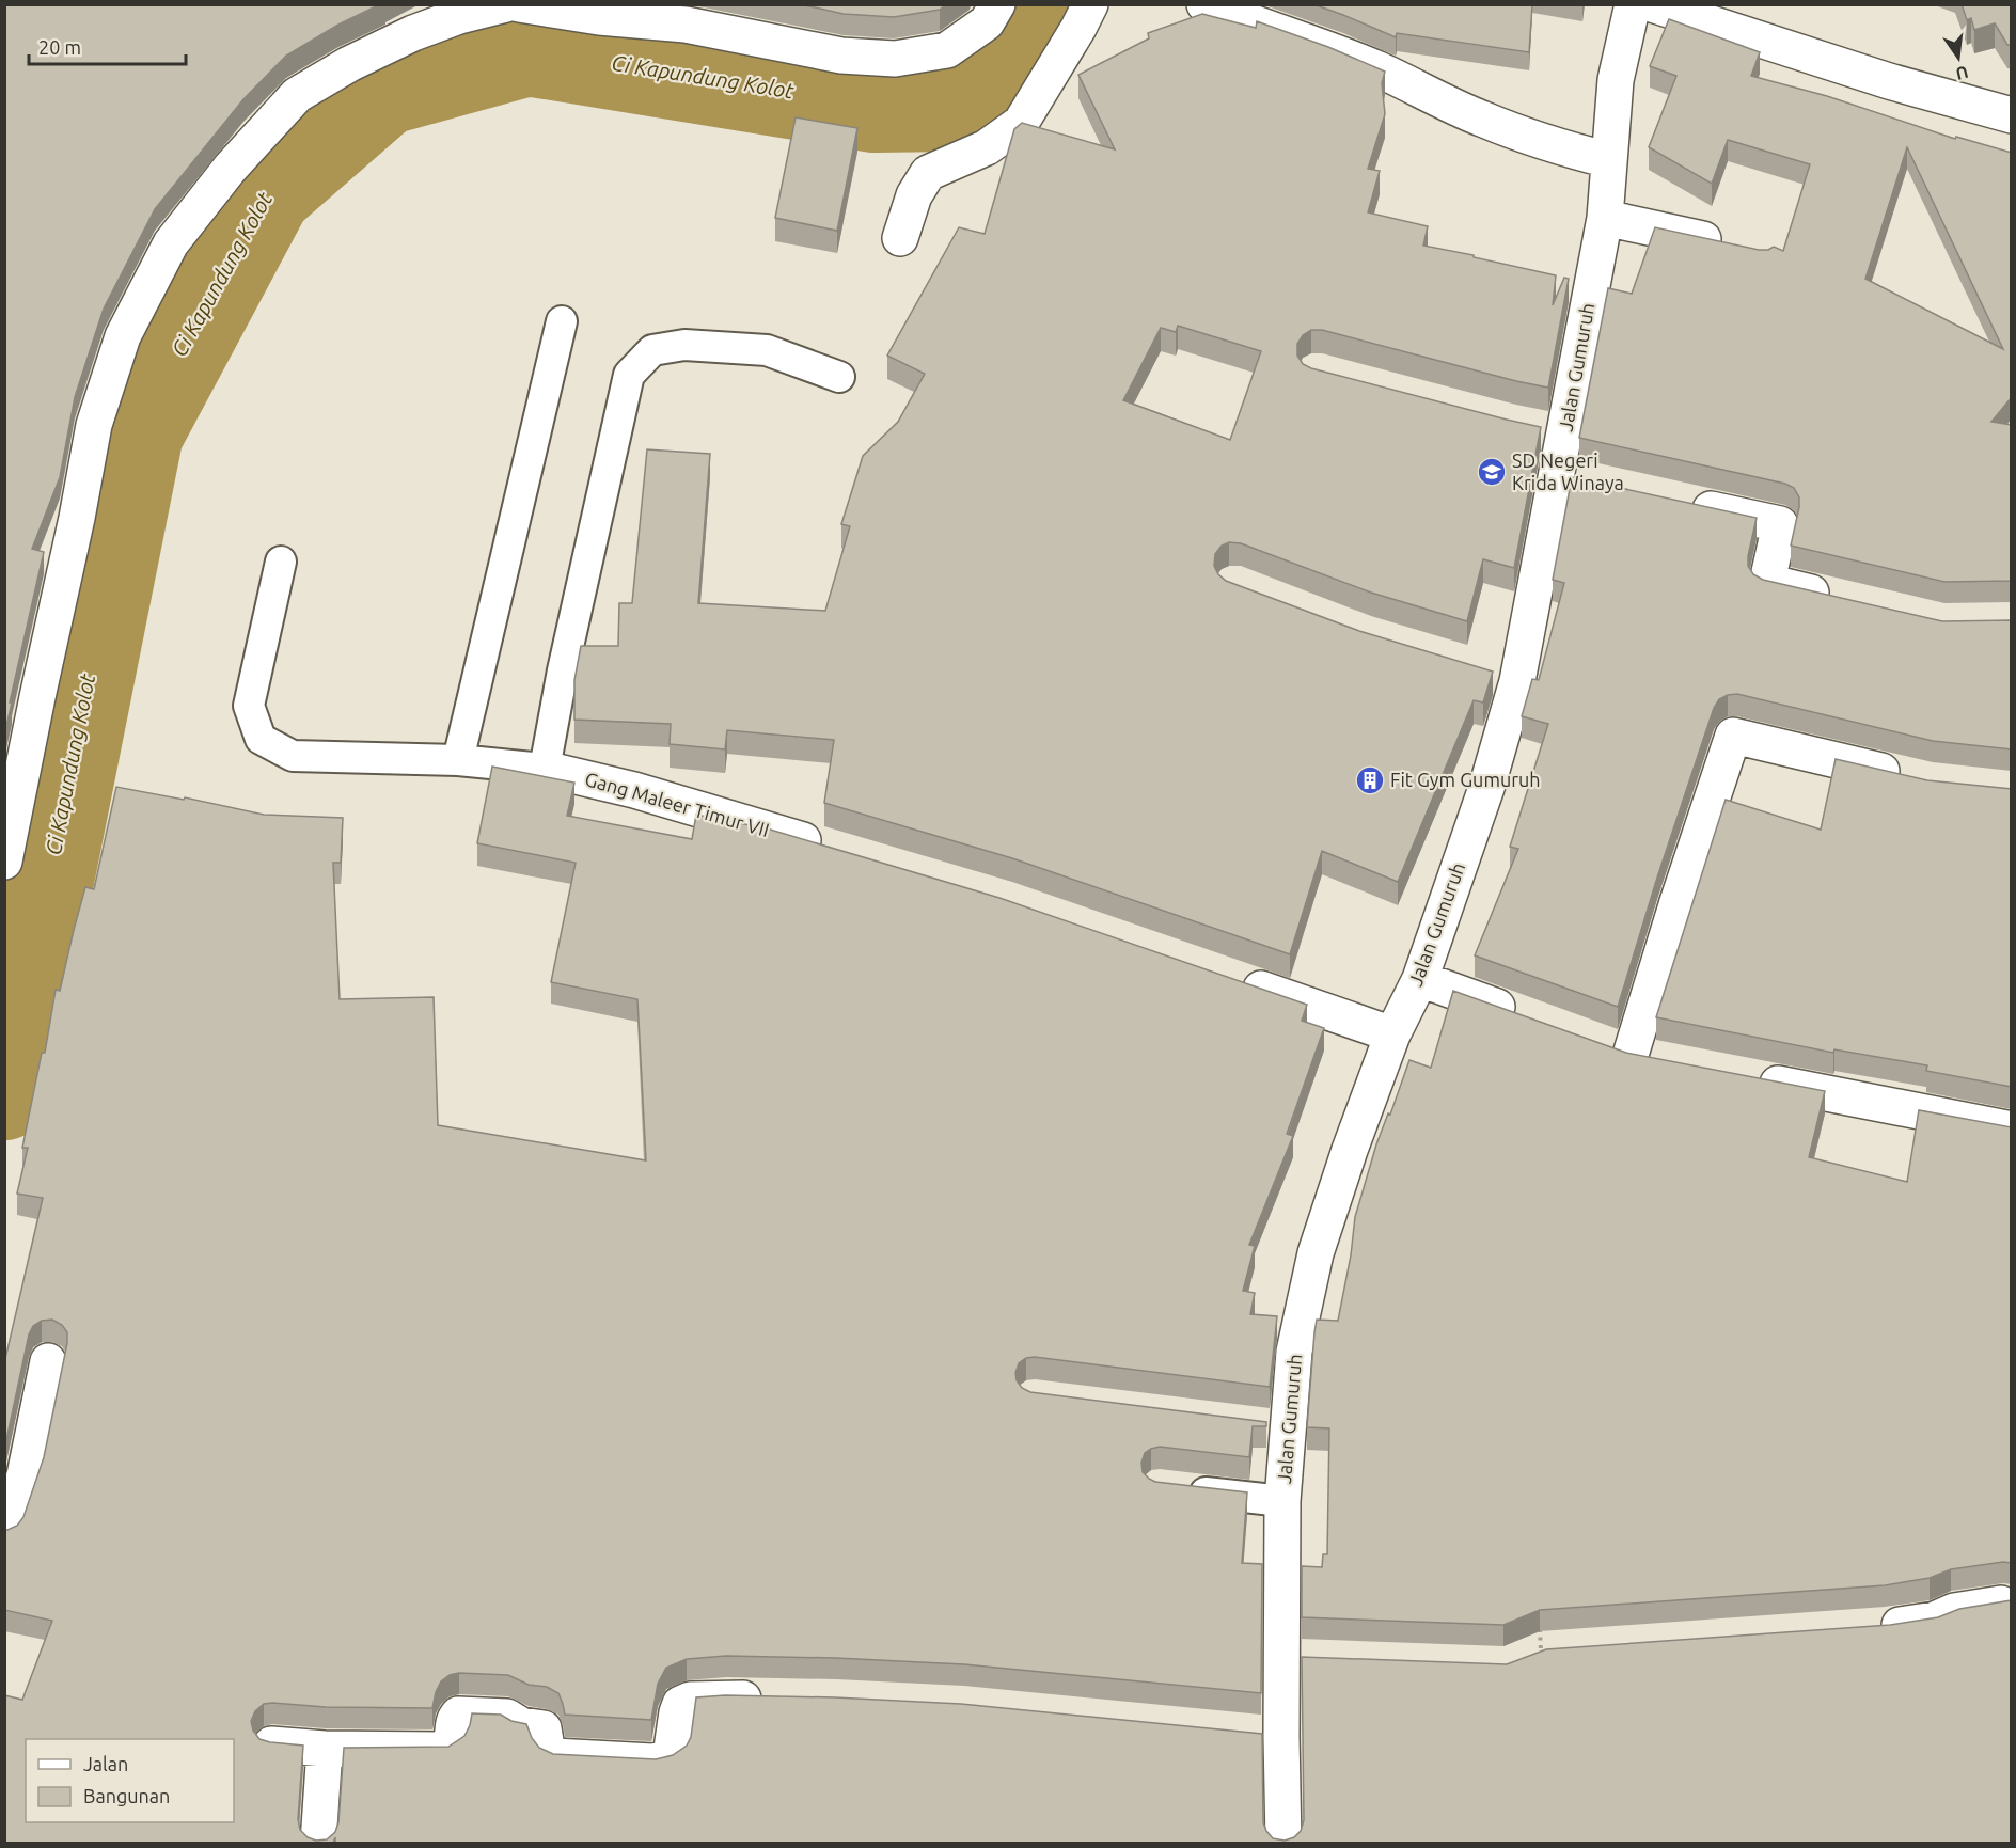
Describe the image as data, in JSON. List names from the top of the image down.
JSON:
{
  "streets": {
    "street": ["Jalan Gumuruh", "Gang Maleer Timur VII"]
  },
  "water": ["Ci Kapundung Kolot"],
  "places": {
    "school or university": ["SD Negeri Krida Winaya"],
    "building": ["Fit Gym Gumuruh"]
  },
  "legend": ["Jalan", "Bangunan"],
  "scale_bar": "20 m",
  "north": "bottom"
}
